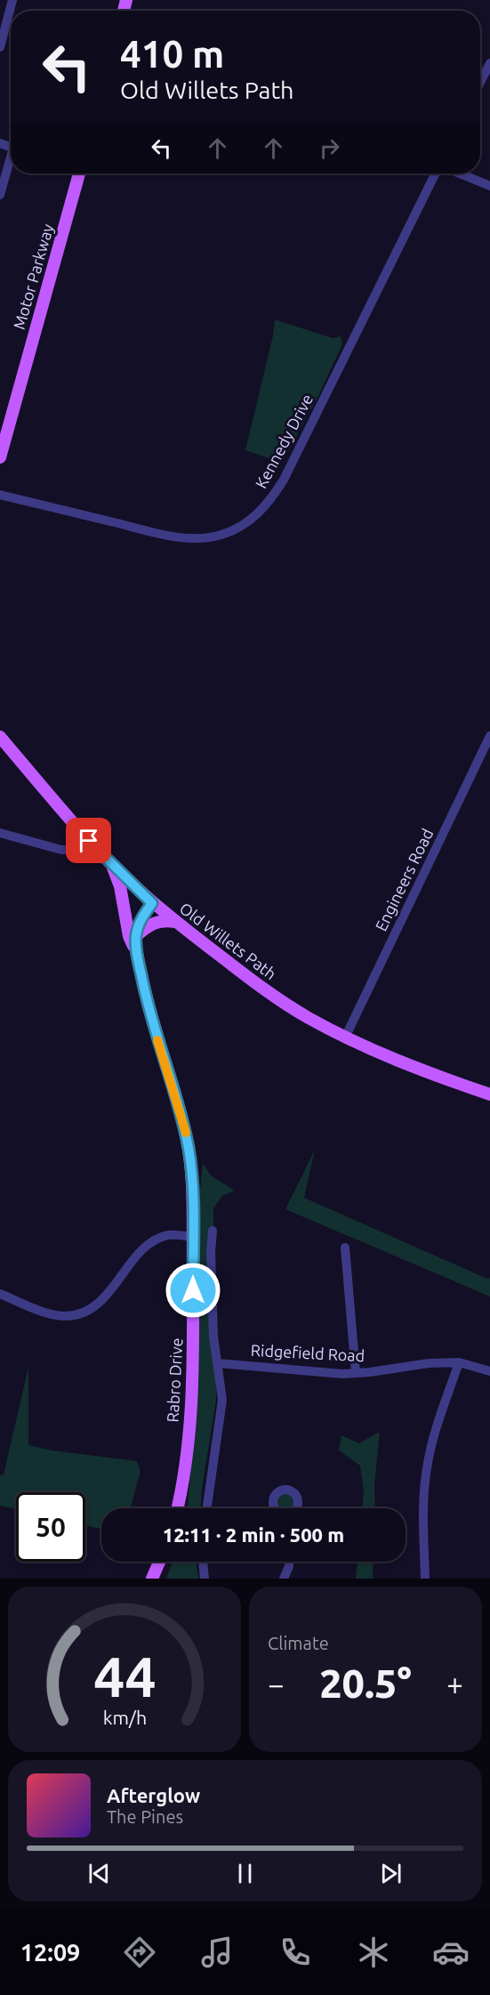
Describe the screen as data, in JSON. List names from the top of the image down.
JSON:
{
  "streets": {
    "main road": ["Motor Parkway", "Old Willets Path", "Rabro Drive"],
    "street": ["Kennedy Drive", "Engineers Road", "Ridgefield Road"]
  },
  "crossings": [
    ["Engineers Road", "Old Willets Path"],
    ["Old Willets Path", "Rabro Drive"]
  ],
  "page": {
    "turn": ["410 m", "Old Willets Path"],
    "limit": "50",
    "trip": "12:11 · 2 min · 500 m",
    "tile": "Climate",
    "heat": ["−", "20.5°", "+"],
    "song": ["Afterglow", "The Pines"],
    "tabs": "12:09",
    "gauge": ["44", "km/h"]
  }
}
